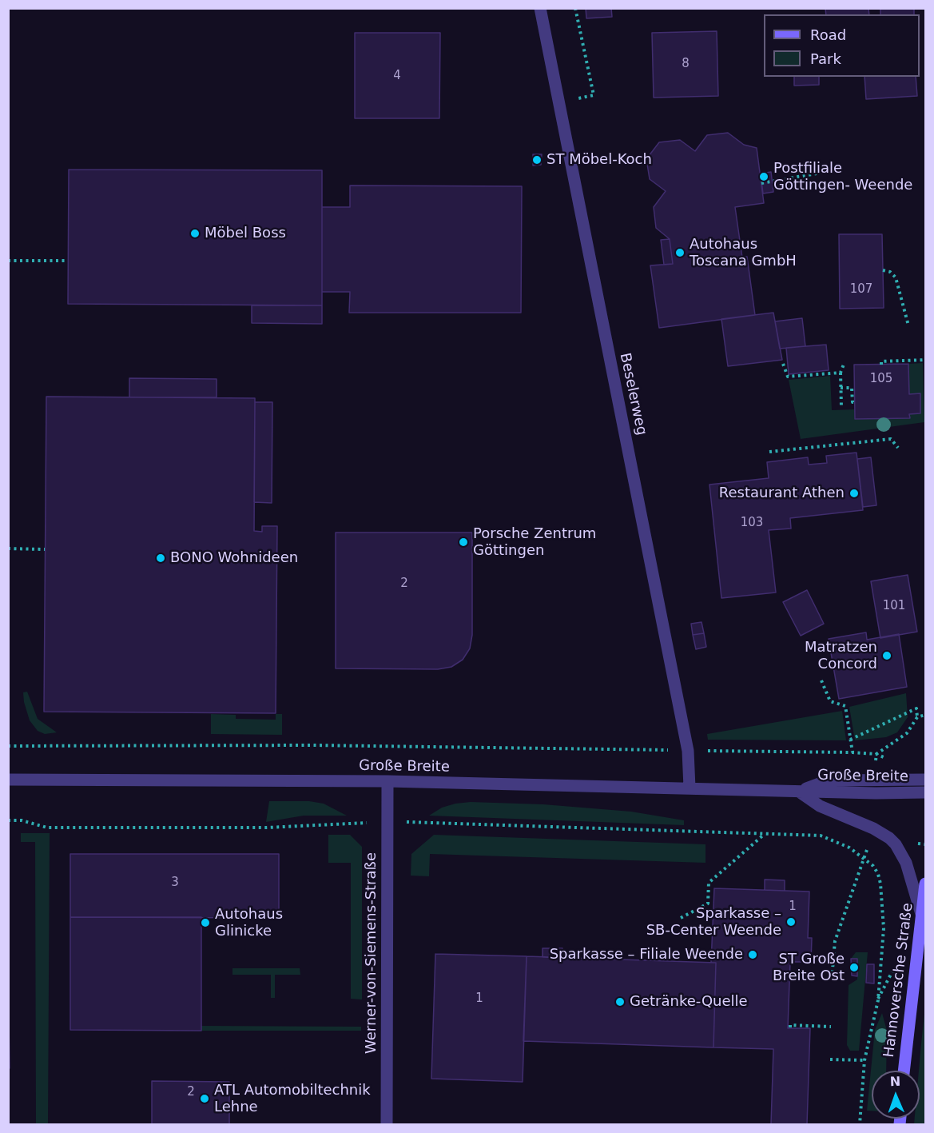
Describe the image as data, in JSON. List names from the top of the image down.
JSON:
{
  "streets": {
    "street": [
      "Beselerweg",
      "Große Breite",
      "Werner-von-Siemens-Straße",
      "Hannoversche Straße"
    ]
  },
  "crossings": [
    ["Beselerweg", "Große Breite"],
    ["Große Breite", "Werner-von-Siemens-Straße"],
    ["Große Breite", "Hannoversche Straße"]
  ],
  "places": [
    "ST Möbel-Koch",
    "Postfiliale Göttingen- Weende",
    "Möbel Boss",
    "Autohaus Toscana GmbH",
    "Restaurant Athen",
    "Porsche Zentrum Göttingen",
    "BONO Wohnideen",
    "Matratzen Concord",
    "Sparkasse – SB-Center Weende",
    "Autohaus Glinicke",
    "Sparkasse – Filiale Weende",
    "ST Große Breite Ost",
    "Getränke-Quelle",
    "ATL Automobiltechnik Lehne"
  ],
  "house_numbers": [
    "8",
    "4",
    "107",
    "105",
    "103",
    "2",
    "101",
    "3",
    "1",
    "1",
    "2"
  ],
  "legend": ["Road", "Park"],
  "north": "top"
}
